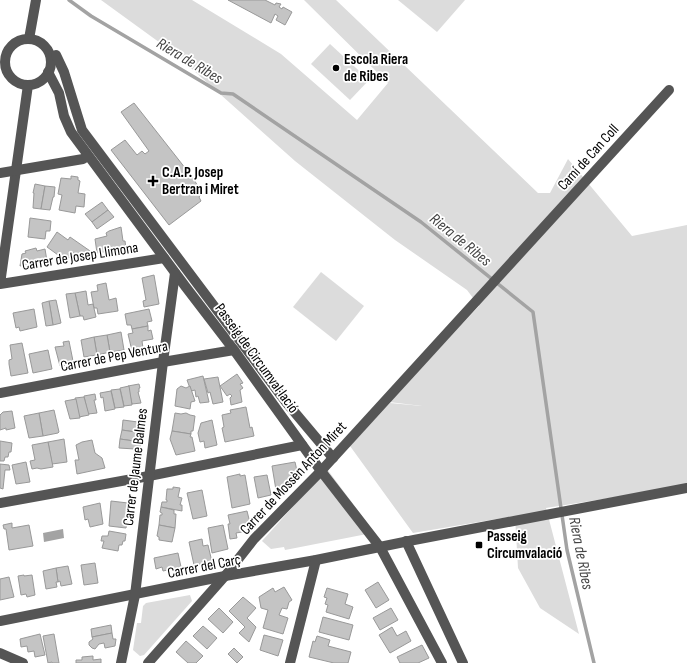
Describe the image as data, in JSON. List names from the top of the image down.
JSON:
{
  "streets": {
    "street": [
      "Camí de Can Coll",
      "Carrer de Josep Llimona",
      "Carrer de Pep Ventura",
      "Passeig de Circumval·lació",
      "Carrer de Jaume Balmes",
      "Carrer de Mossèn Anton Miret",
      "Carrer del Carç"
    ]
  },
  "crossings": [
    ["Camí de Can Coll", "Carrer de Mossèn Anton Miret"],
    ["Carrer de Josep Llimona", "Passeig de Circumval·lació"],
    ["Carrer de Pep Ventura", "Passeig de Circumval·lació"],
    ["Carrer de Pep Ventura", "Carrer de Jaume Balmes"],
    ["Passeig de Circumval·lació", "Carrer de Jaume Balmes"],
    ["Passeig de Circumval·lació", "Carrer de Mossèn Anton Miret"],
    ["Passeig de Circumval·lació", "Carrer del Carç"],
    ["Carrer de Jaume Balmes", "Carrer del Carç"],
    ["Carrer de Mossèn Anton Miret", "Carrer del Carç"]
  ],
  "water": ["Riera de Ribes"],
  "places": {
    "other": ["Escola Riera de Ribes"],
    "health": ["C.A.P. Josep Bertran i Miret"],
    "transit": ["Passeig Circumvalació"]
  }
}
